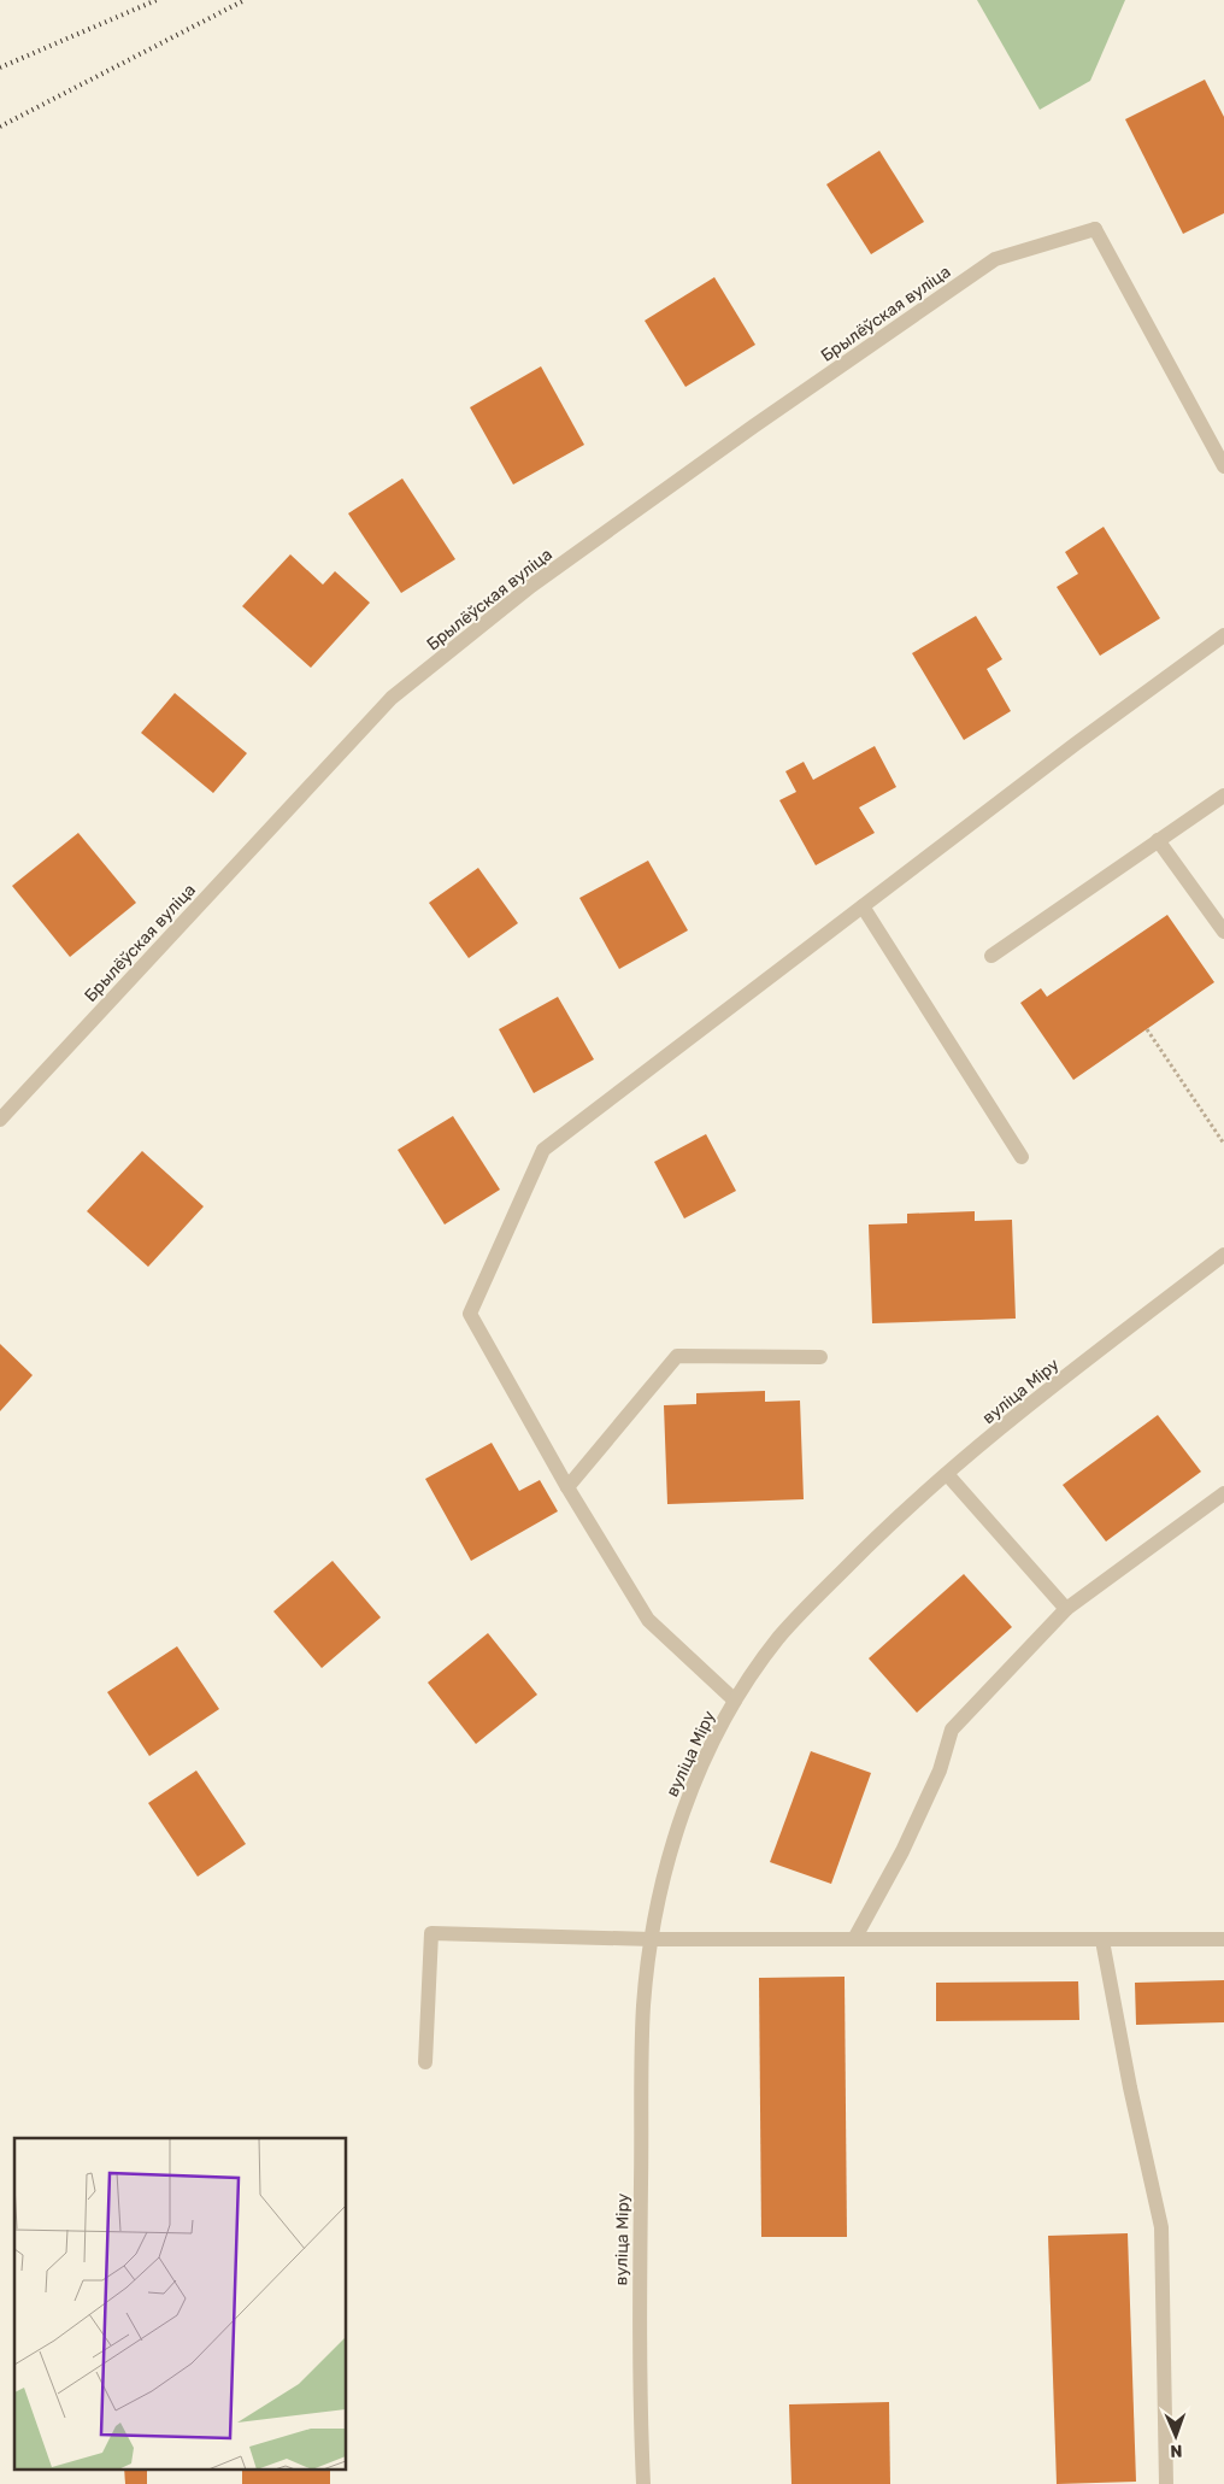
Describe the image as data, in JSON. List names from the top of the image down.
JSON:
{
  "streets": {
    "street": ["Брылёўская вуліца", "вуліца Міру"]
  },
  "north": "bottom"
}
